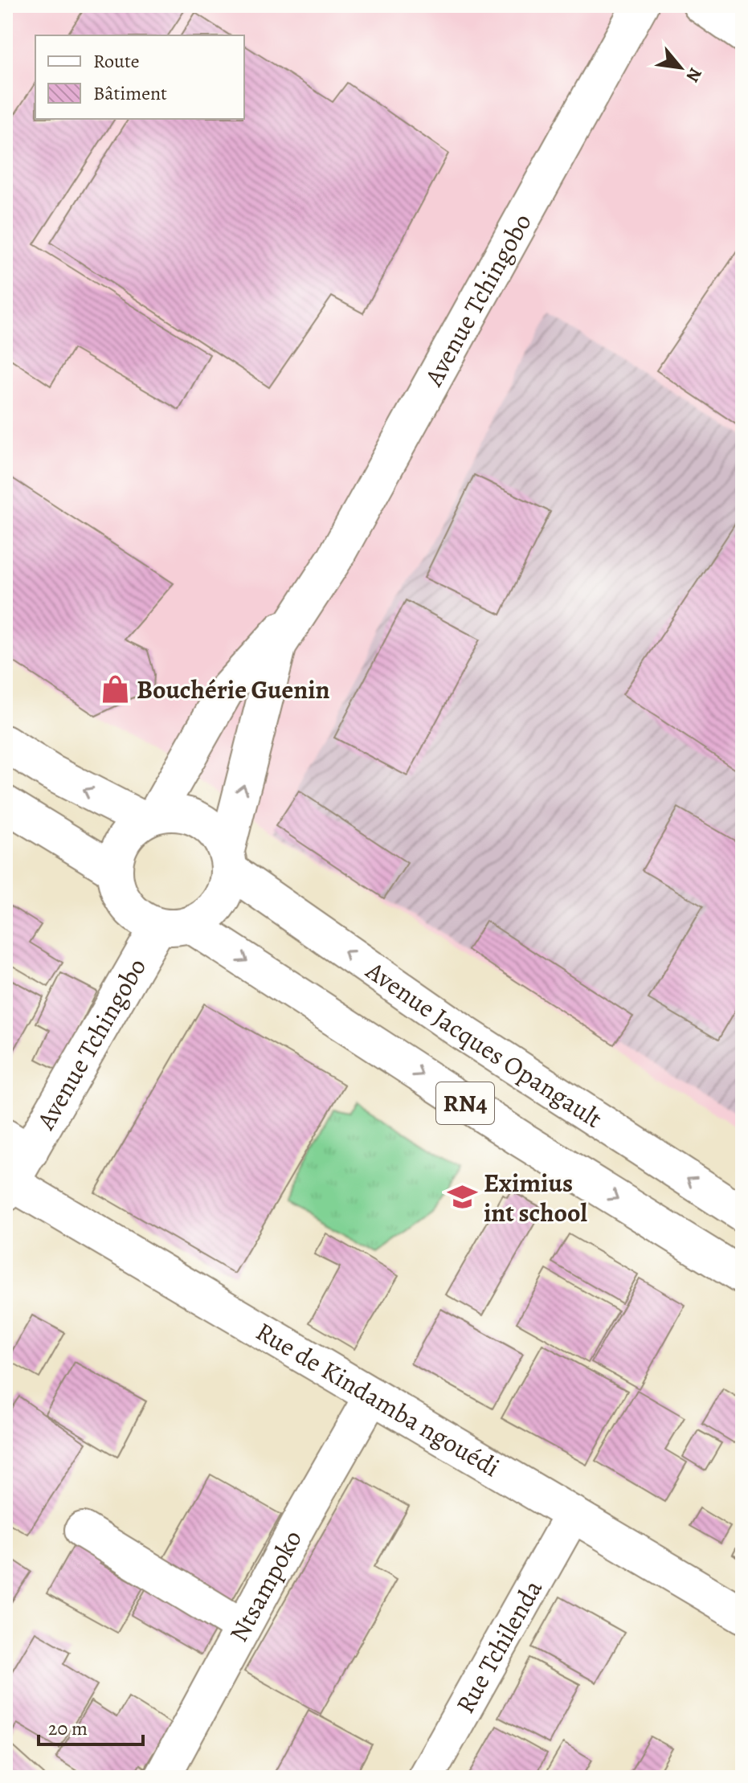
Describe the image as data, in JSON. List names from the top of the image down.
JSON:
{
  "streets": {
    "main road": [
      "Avenue Tchingobo",
      "Avenue Jacques Opangault",
      "RN4",
      "Rue de Kindamba ngouédi",
      "Ntsampoko",
      "Rue Tchilenda"
    ]
  },
  "crossings": [
    ["Avenue Tchingobo", "Avenue Jacques Opangault"],
    ["Avenue Tchingobo", "RN4"],
    ["Avenue Tchingobo", "Rue de Kindamba ngouédi"],
    ["Avenue Jacques Opangault", "RN4"],
    ["Rue de Kindamba ngouédi", "Ntsampoko"],
    ["Rue de Kindamba ngouédi", "Rue Tchilenda"]
  ],
  "places": {
    "shop": ["Bouchérie Guenin"],
    "school or university": ["Eximius int school"]
  },
  "legend": ["Route", "Bâtiment"],
  "scale_bar": "20 m",
  "north": "bottom right"
}
